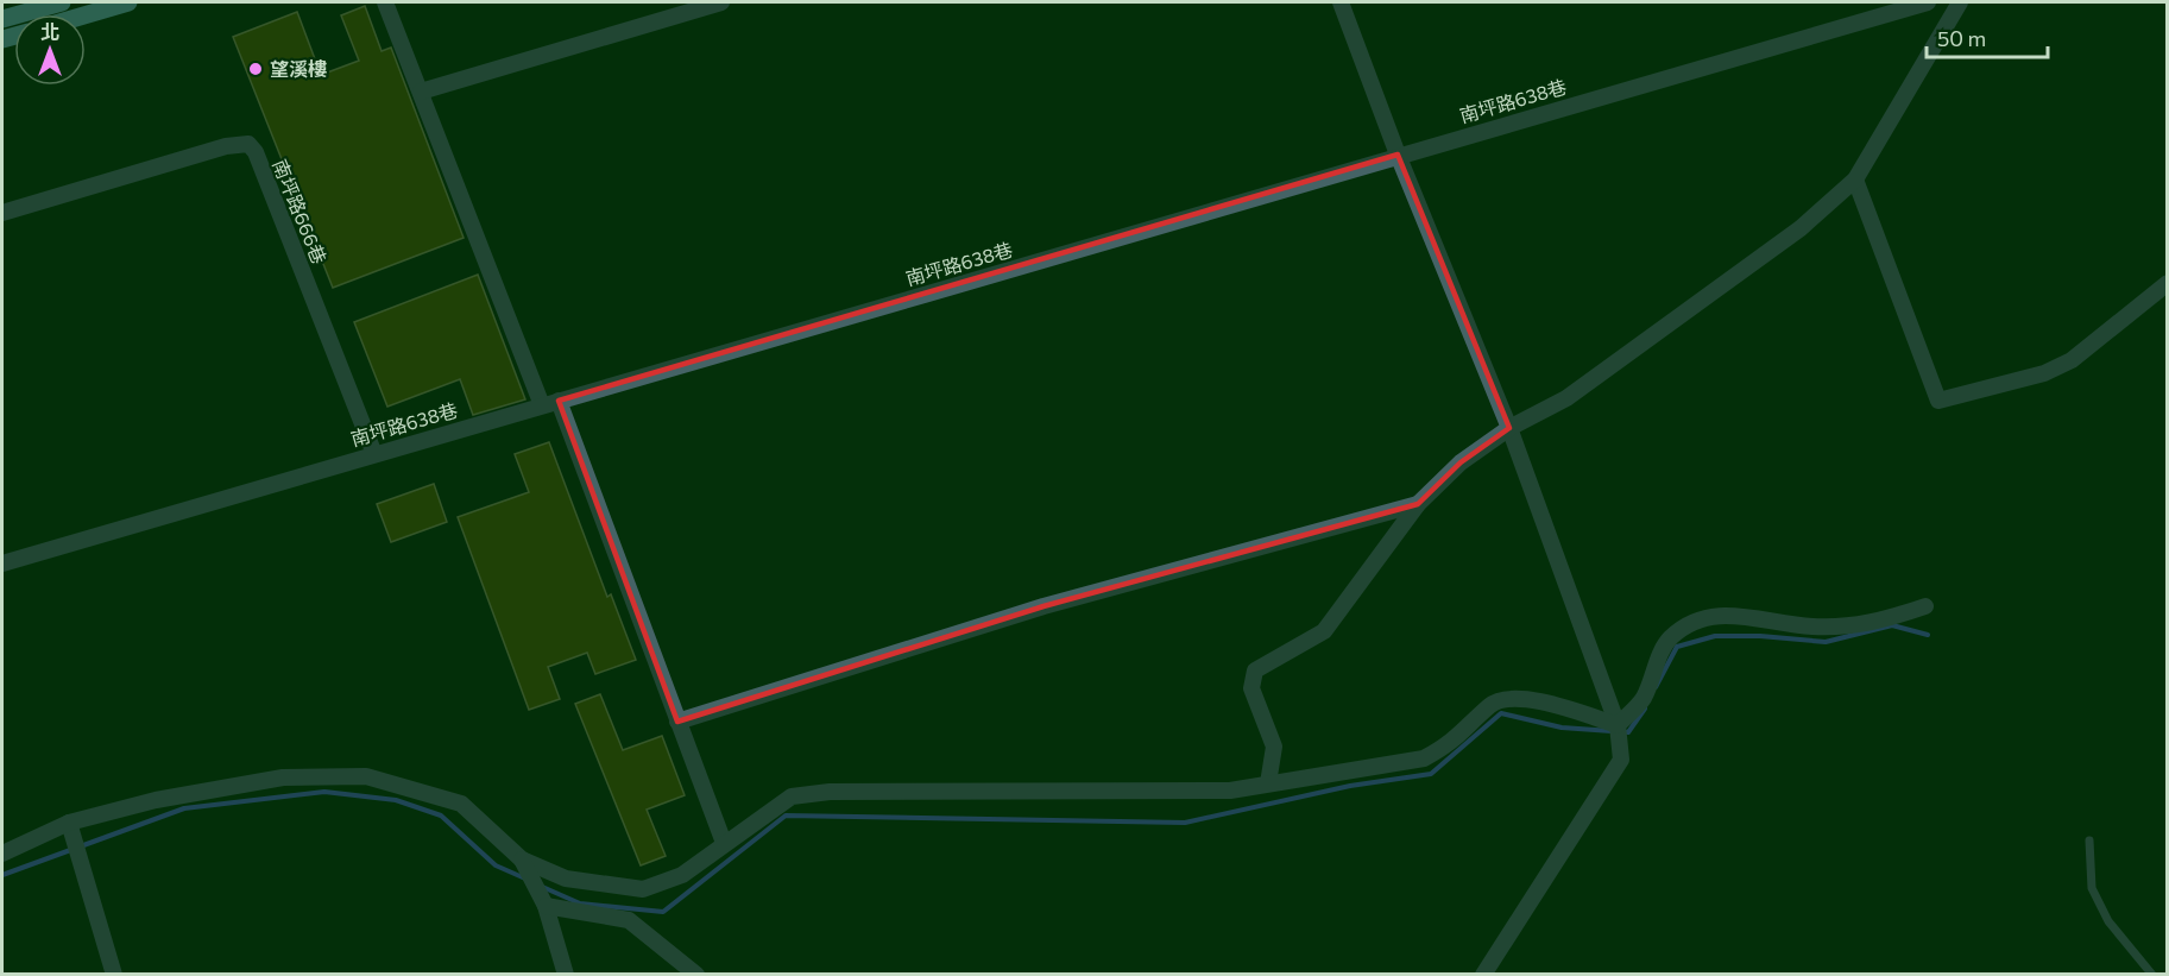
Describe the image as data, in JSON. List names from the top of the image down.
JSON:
{
  "streets": {
    "street": ["南坪路638巷", "南坪路666巷"]
  },
  "crossings": [
    ["南坪路638巷", "南坪路666巷"]
  ],
  "places": ["望溪樓"],
  "scale_bar": "50 m",
  "north": "top"
}
